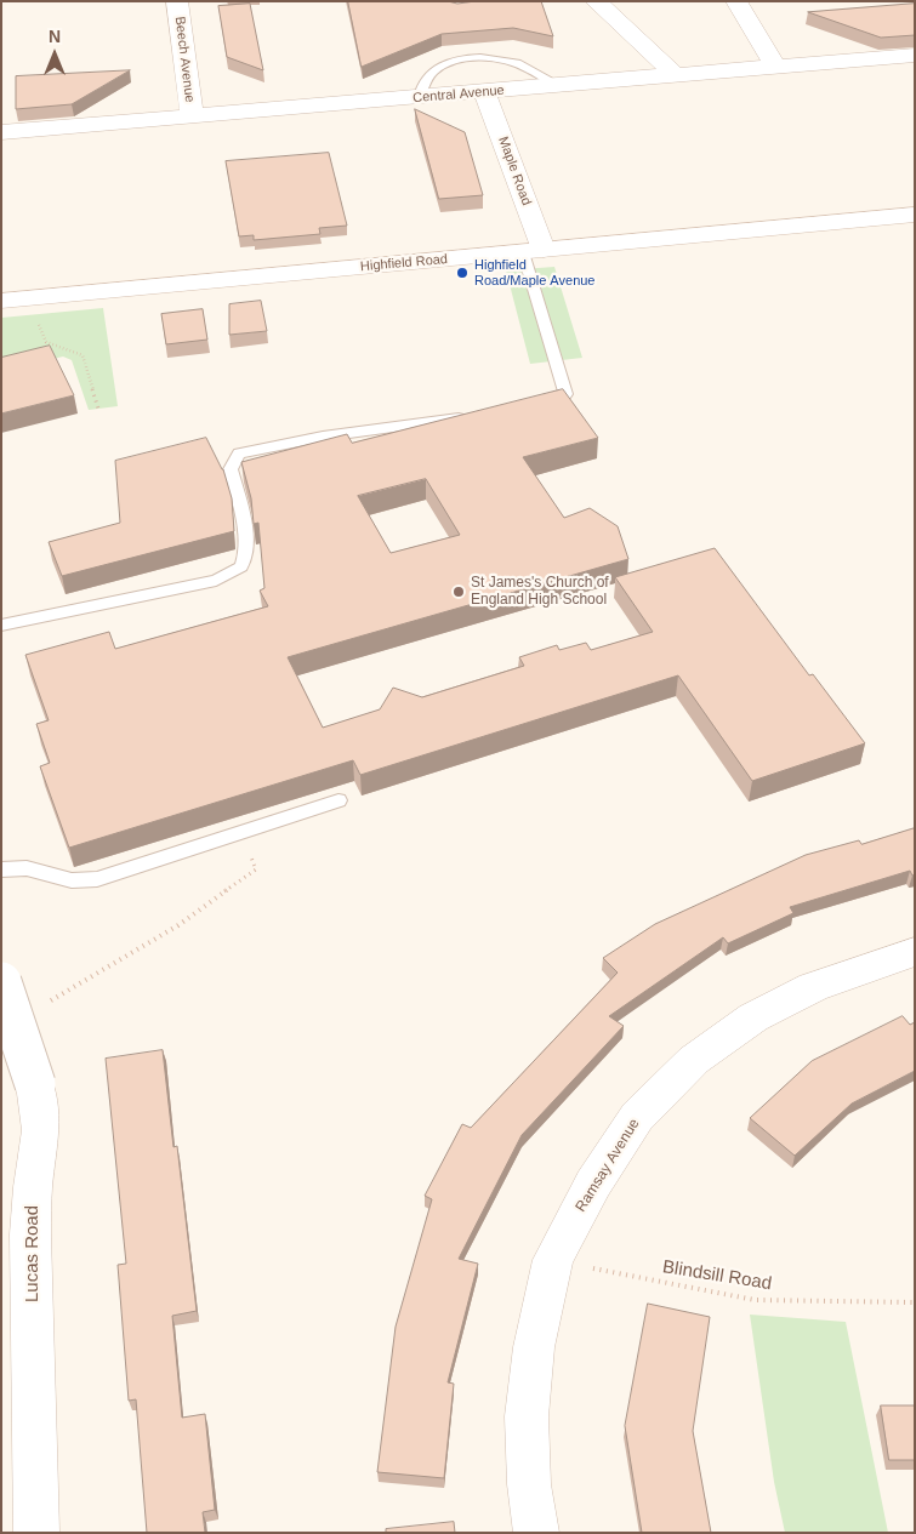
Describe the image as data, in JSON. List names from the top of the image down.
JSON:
{
  "streets": {
    "street": [
      "Beech Avenue",
      "Central Avenue",
      "Maple Road",
      "Highfield Road",
      "Ramsay Avenue",
      "Lucas Road"
    ],
    "path": ["Blindsill Road"]
  },
  "crossings": [
    ["Beech Avenue", "Central Avenue"],
    ["Central Avenue", "Maple Road"],
    ["Maple Road", "Highfield Road"],
    ["Ramsay Avenue", "Blindsill Road"]
  ],
  "places": ["Highfield Road/Maple Avenue", "St James's Church of England High School"],
  "north": "top"
}
